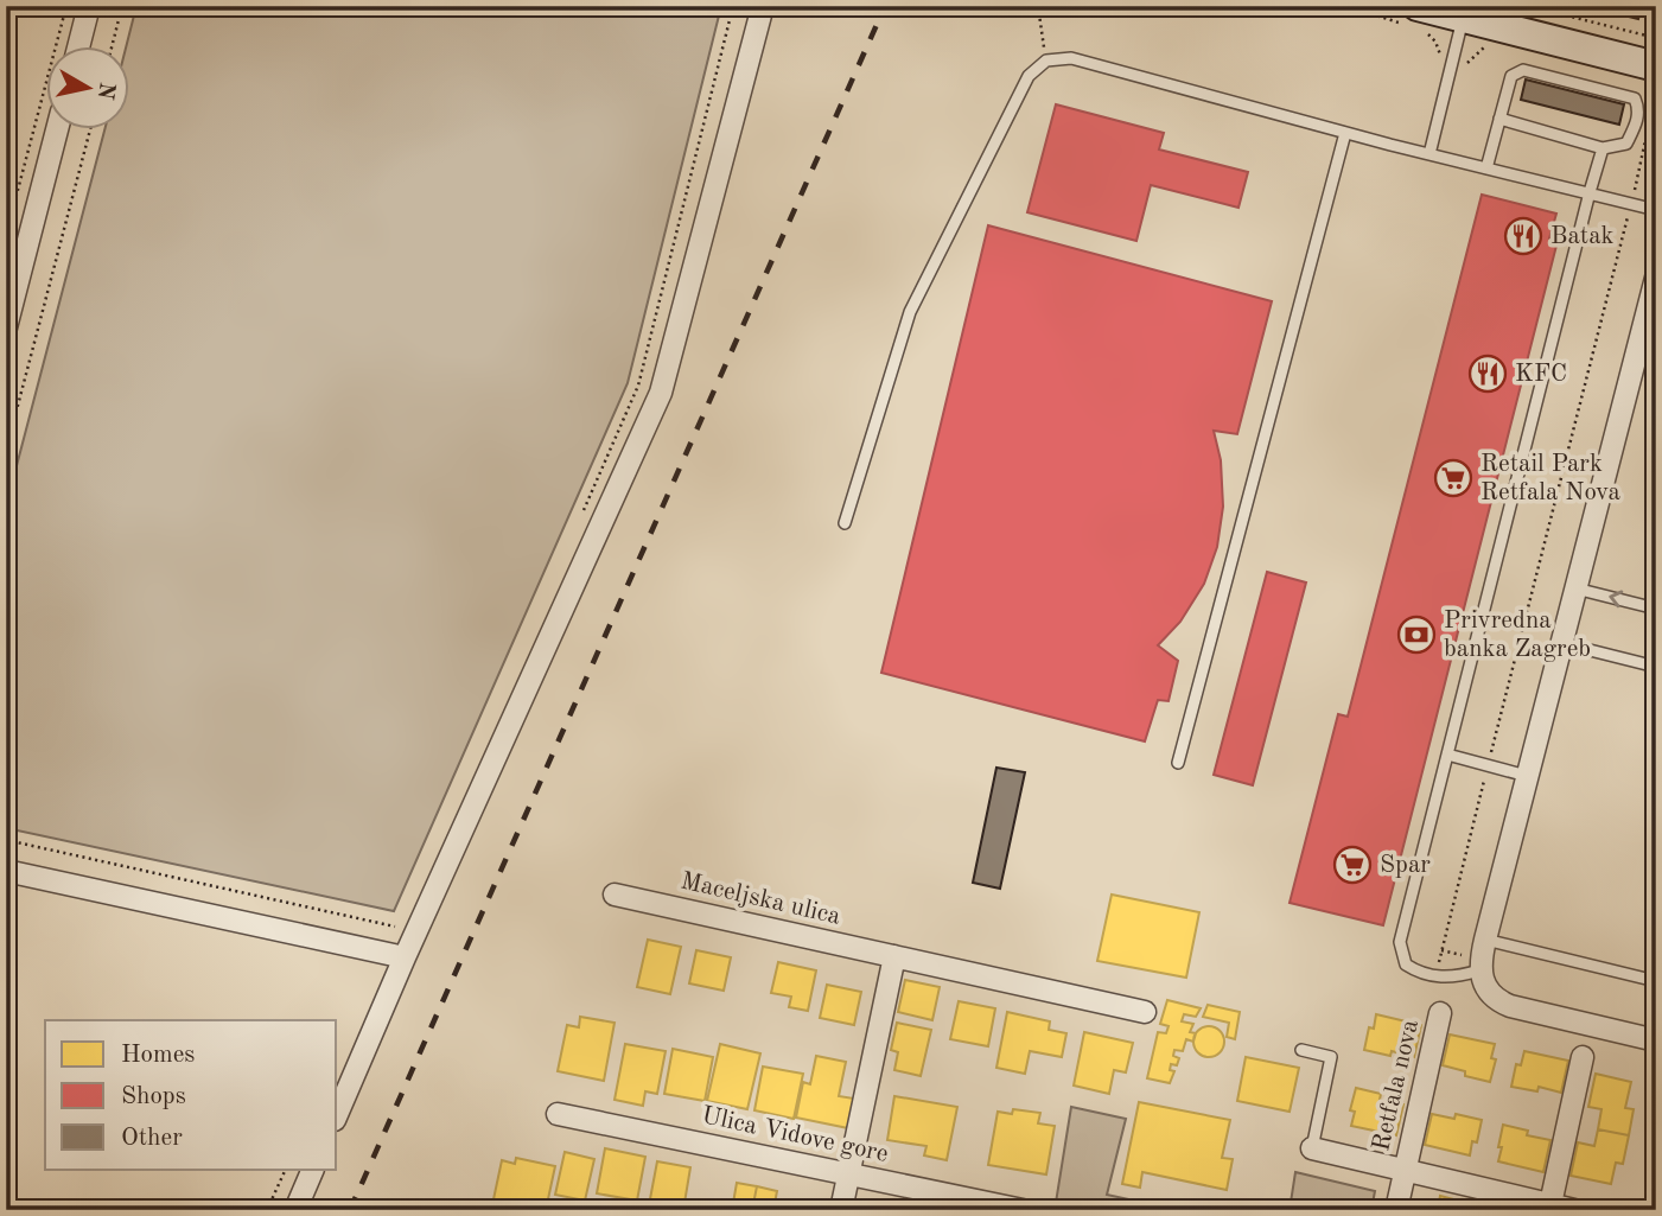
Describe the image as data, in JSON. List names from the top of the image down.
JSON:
{
  "streets": {
    "street": ["Maceljska ulica", "Retfala nova", "Ulica Vidove gore"]
  },
  "places": {
    "restaurant": ["Batak", "KFC"],
    "supermarket": ["Retail Park Retfala Nova", "Spar"],
    "bank": ["Privredna banka Zagreb"]
  },
  "legend": ["Homes", "Shops", "Other"],
  "north": "right"
}
